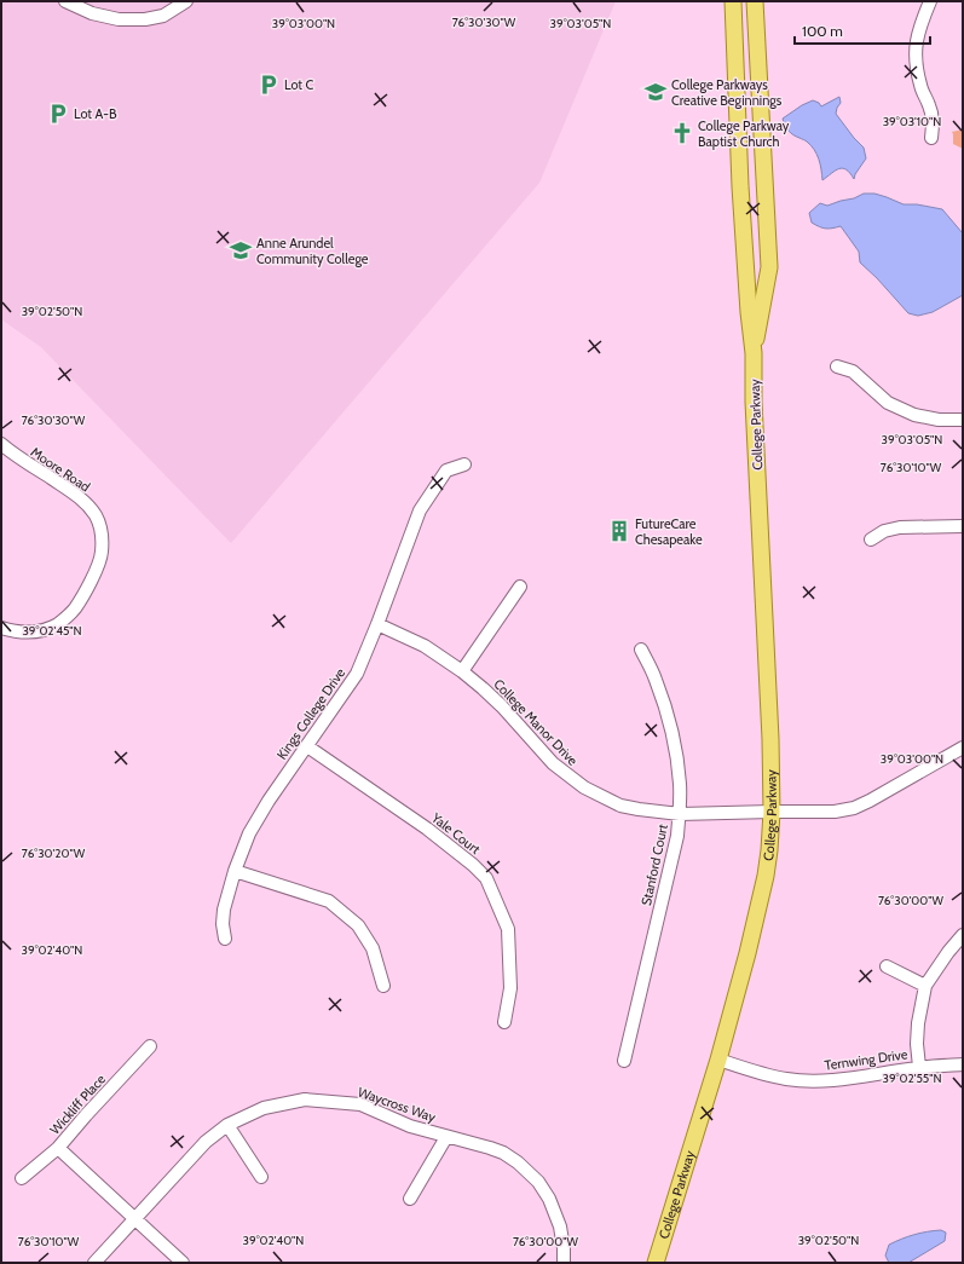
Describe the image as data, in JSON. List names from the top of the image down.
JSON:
{
  "streets": {
    "main road": ["College Parkway"],
    "street": [
      "Moore Road",
      "Kings College Drive",
      "College Manor Drive",
      "Yale Court",
      "Stanford Court",
      "Ternwing Drive",
      "Wickliff Place",
      "Waycross Way"
    ]
  },
  "crossings": [
    ["College Parkway", "College Manor Drive"],
    ["College Parkway", "Ternwing Drive"],
    ["Kings College Drive", "College Manor Drive"],
    ["Kings College Drive", "Yale Court"],
    ["College Manor Drive", "Stanford Court"]
  ],
  "places": {
    "parking": ["Lot C", "Lot A-B"],
    "school or university": ["College Parkways Creative Beginnings", "Anne Arundel Community College"],
    "church": ["College Parkway Baptist Church"],
    "building": ["FutureCare Chesapeake"]
  },
  "scale_bar": "100 m",
  "coordinates": [
    "76°30'30\"W",
    "39°03'00\"N",
    "39°03'05\"N",
    "39°03'10\"N",
    "39°02'50\"N",
    "76°30'10\"W",
    "39°02'45\"N",
    "76°30'20\"W",
    "76°30'00\"W",
    "39°02'40\"N",
    "39°02'55\"N"
  ]
}
